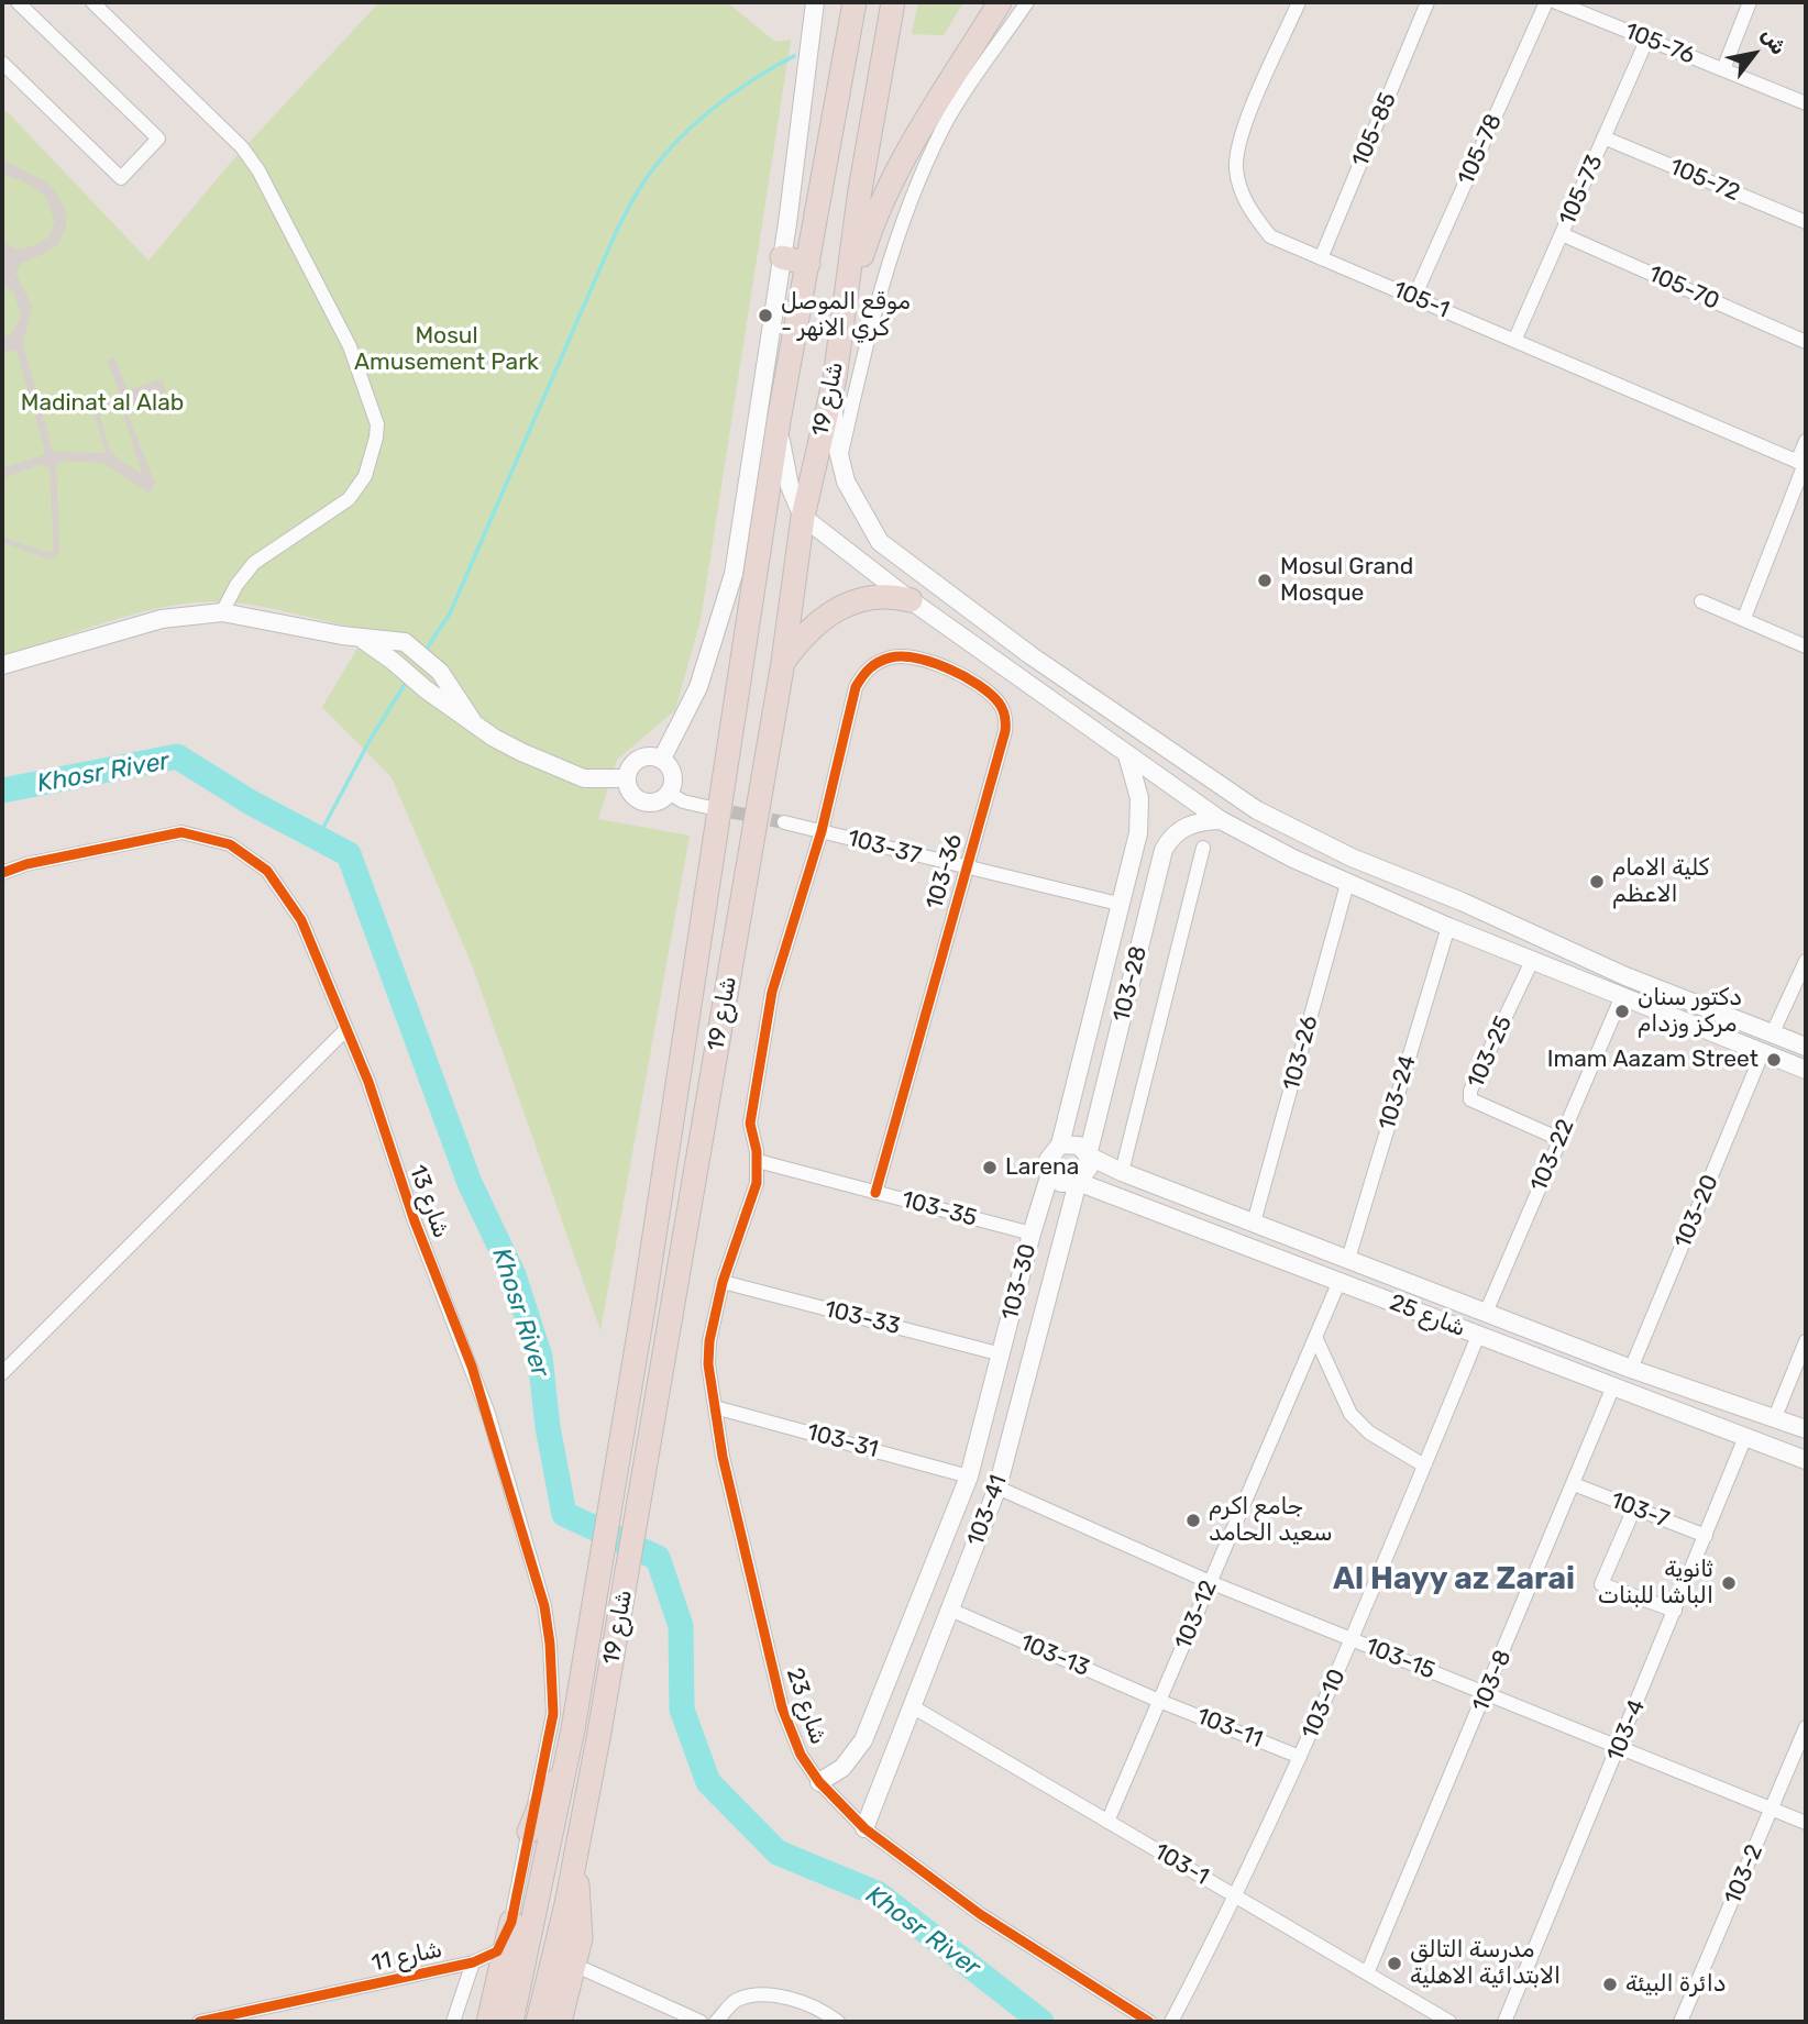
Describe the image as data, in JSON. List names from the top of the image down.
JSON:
{
  "streets": {
    "highway": ["شارع 19"],
    "main road": [
      "103-28",
      "103-30",
      "شارع 25",
      "103-41"
    ],
    "street": [
      "105-76",
      "105-85",
      "105-78",
      "105-72",
      "105-73",
      "105-70",
      "105-1",
      "103-37",
      "103-36",
      "103-25",
      "103-26",
      "103-24",
      "103-22",
      "شارع 13",
      "103-35",
      "103-20",
      "103-33",
      "103-31",
      "103-7",
      "103-12",
      "103-13",
      "103-15",
      "103-8",
      "103-10",
      "شارع 23",
      "103-11",
      "103-4",
      "103-1",
      "103-2",
      "شارع 11"
    ]
  },
  "crossings": [
    ["105-76", "105-73"],
    ["105-85", "105-1"],
    ["105-78", "105-1"],
    ["105-72", "105-73"],
    ["105-73", "105-70"],
    ["105-73", "105-1"],
    ["103-37", "103-36"],
    ["103-37", "103-30"],
    ["103-36", "103-35"],
    ["103-28", "103-30"],
    ["103-28", "شارع 25"],
    ["103-28", "103-41"],
    ["103-25", "103-22"],
    ["103-26", "شارع 25"],
    ["103-24", "شارع 25"],
    ["103-22", "شارع 25"],
    ["شارع 13", "شارع 11"],
    ["103-35", "103-30"],
    ["103-35", "شارع 23"],
    ["103-20", "شارع 25"],
    ["103-30", "شارع 25"],
    ["103-30", "103-33"],
    ["103-30", "103-31"],
    ["103-30", "103-41"],
    ["103-30", "شارع 23"],
    ["شارع 25", "103-41"],
    ["شارع 25", "103-12"],
    ["شارع 25", "103-8"],
    ["شارع 25", "103-10"],
    ["شارع 25", "103-4"],
    ["103-33", "شارع 23"],
    ["103-31", "شارع 23"],
    ["103-41", "103-13"],
    ["103-41", "103-15"],
    ["103-41", "شارع 23"],
    ["103-41", "103-1"],
    ["103-7", "103-8"],
    ["103-7", "103-4"],
    ["103-12", "103-13"],
    ["103-12", "103-15"],
    ["103-12", "103-11"],
    ["103-12", "103-1"],
    ["103-13", "103-11"],
    ["103-15", "103-8"],
    ["103-15", "103-10"],
    ["103-15", "103-4"],
    ["103-15", "103-2"],
    ["103-8", "103-1"],
    ["103-10", "103-11"],
    ["103-10", "103-1"]
  ],
  "districts": ["Al Hayy az Zarai"],
  "water": ["Khosr River"],
  "parks": ["Mosul Amusement Park", "Madinat al Alab"],
  "places": [
    "موقع الموصل - كري الانهر",
    "Mosul Grand Mosque",
    "كلية الامام الاعظم",
    "دكتور سنان مركز وزدام",
    "Imam Aazam Street",
    "Larena",
    "جامع اكرم سعيد الحامد",
    "ثانوية الباشا للبنات",
    "مدرسة التالق الابتدائية الاهلية",
    "دائرة البيئة"
  ],
  "north": "top right"
}
